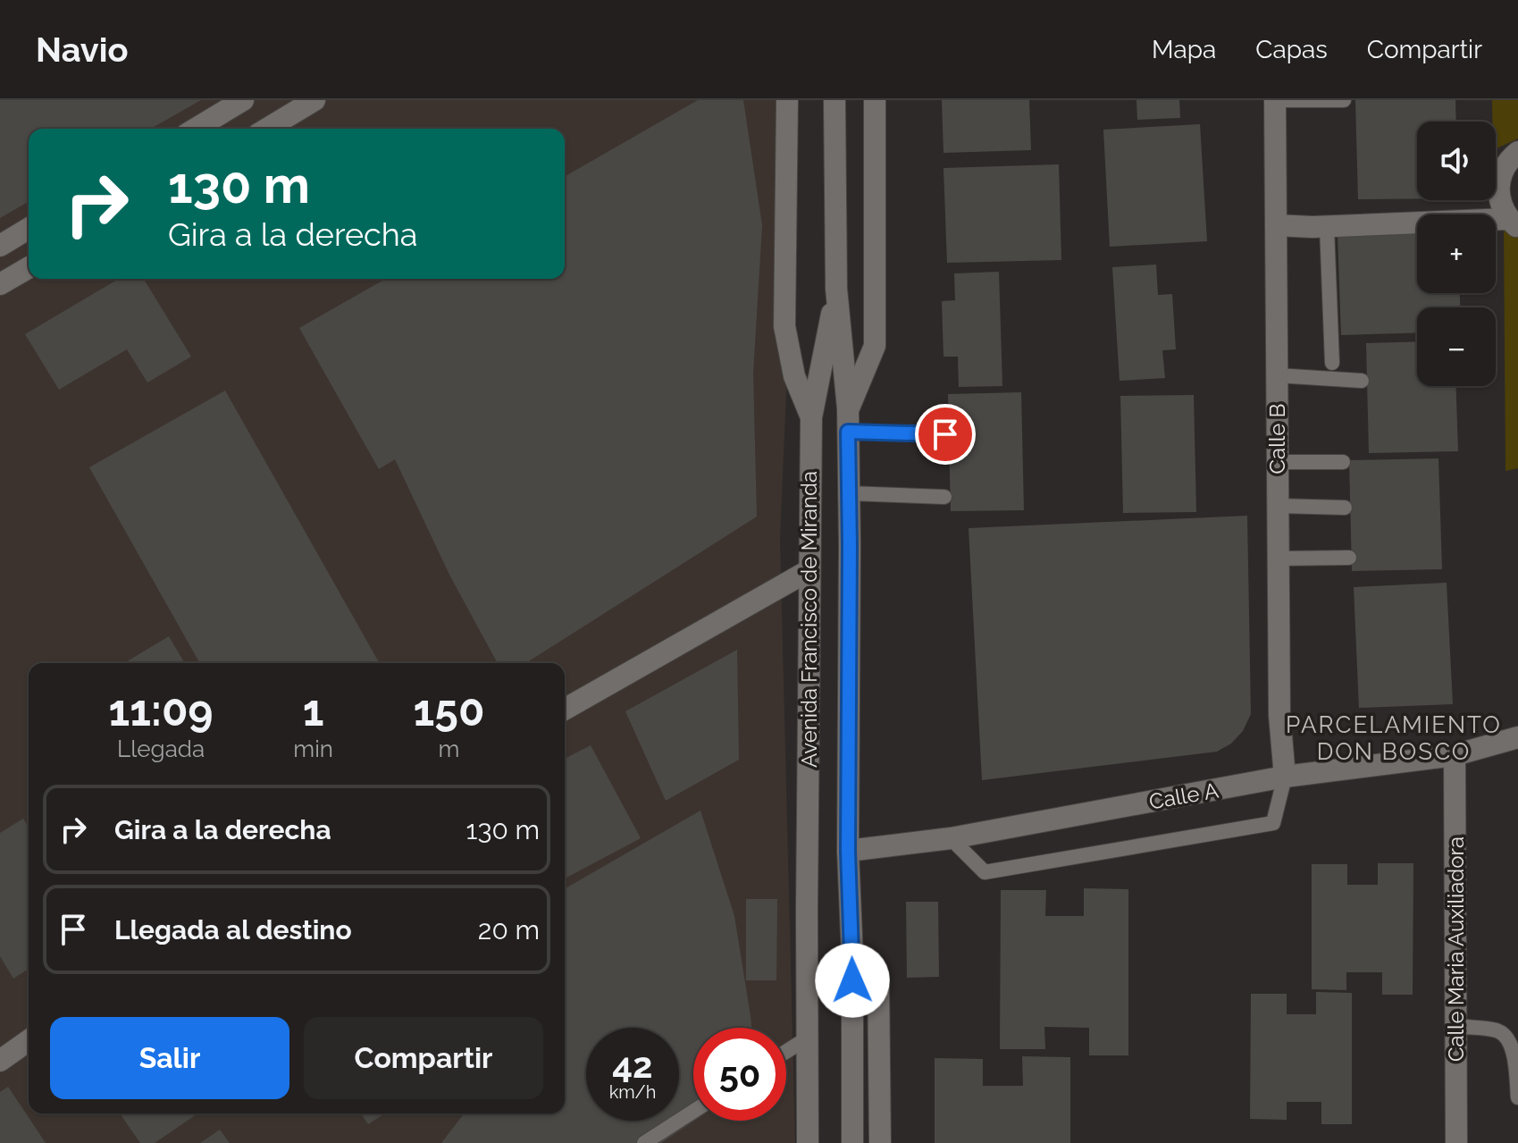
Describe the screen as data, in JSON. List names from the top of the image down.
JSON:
{
  "streets": {
    "main road": [
      "Calle B",
      "Avenida Francisco de Miranda",
      "Calle A",
      "Calle Maria Auxiliadora"
    ]
  },
  "crossings": [
    ["Calle B", "Calle A"],
    ["Avenida Francisco de Miranda", "Calle A"],
    ["Calle A", "Calle Maria Auxiliadora"]
  ],
  "districts": ["PARCELAMIENTO DON BOSCO"],
  "page": {
    "header": "Navio",
    "nav": ["Mapa", "Capas", "Compartir"],
    "map_buttons": ["+", "−"],
    "turn": ["130 m", "Gira a la derecha"],
    "eta": [
      "11:09",
      "Llegada",
      "1",
      "min",
      "150",
      "m"
    ],
    "list": [
      {
        "name": "Gira a la derecha",
        "value": "130 m"
      },
      {
        "name": "Llegada al destino",
        "value": "20 m"
      }
    ],
    "buttons": ["Salir", "Compartir"],
    "speed": "42 km/h",
    "limit": "50"
  }
}
